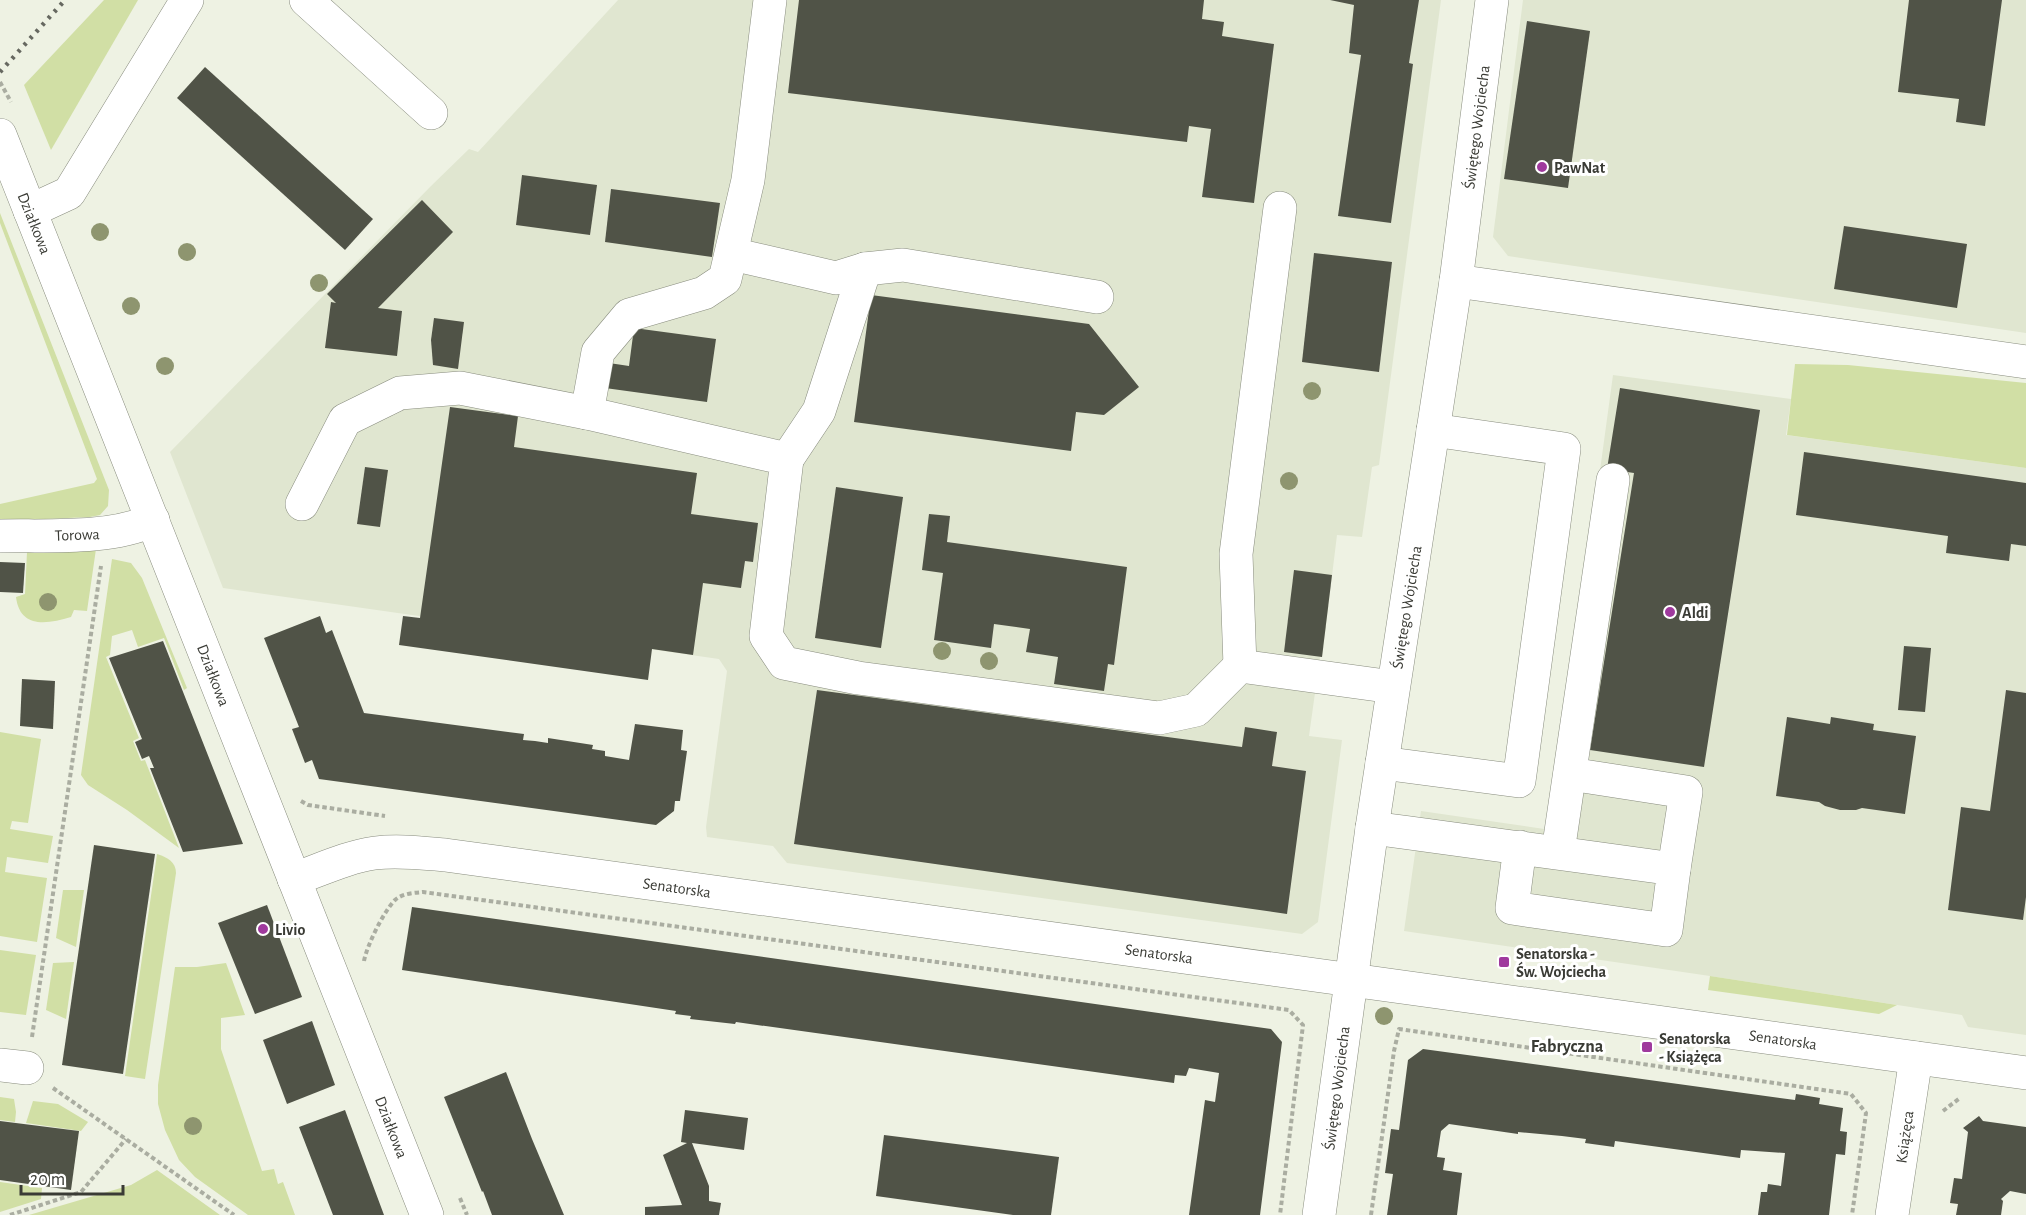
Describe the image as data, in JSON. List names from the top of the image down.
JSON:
{
  "streets": {
    "street": [
      "Świętego Wojciecha",
      "Działkowa",
      "Torowa",
      "Senatorska",
      "Książęca"
    ]
  },
  "crossings": [
    ["Świętego Wojciecha", "Senatorska"],
    ["Działkowa", "Torowa"],
    ["Działkowa", "Senatorska"],
    ["Senatorska", "Książęca"]
  ],
  "districts": ["Fabryczna"],
  "places": {
    "other": ["PawNat", "Aldi", "Livio"],
    "transit": ["Senatorska - Św. Wojciecha", "Senatorska - Książęca"]
  },
  "scale_bar": "20 m"
}
